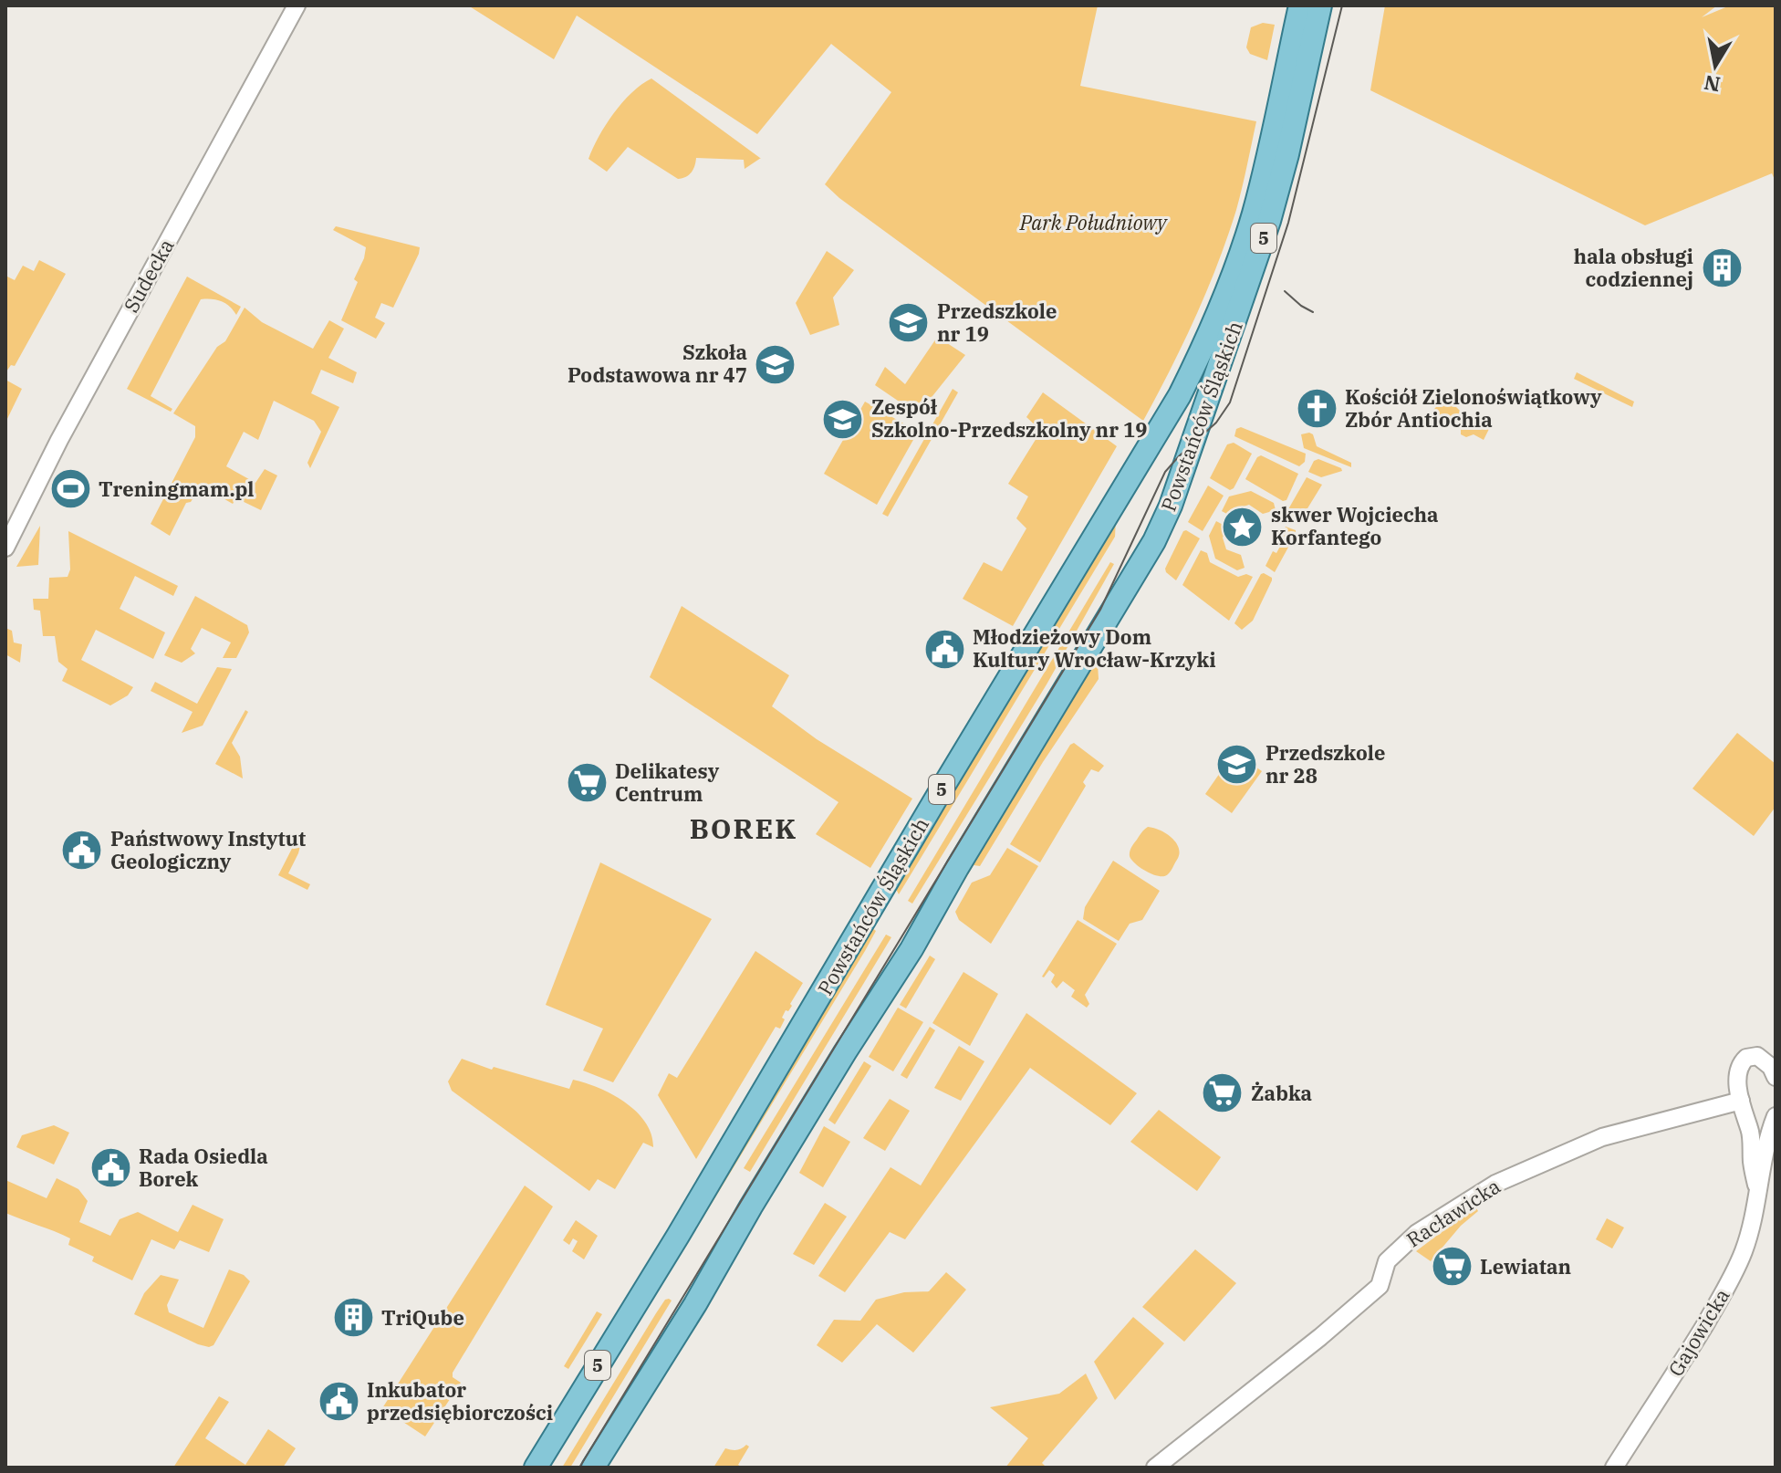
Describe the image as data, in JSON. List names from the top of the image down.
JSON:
{
  "streets": {
    "main road": ["5", "Powstańców Śląskich"],
    "street": ["Sudecka", "Racławicka", "Gajowicka"]
  },
  "crossings": [
    ["Racławicka", "Gajowicka"]
  ],
  "districts": ["BOREK"],
  "parks": ["Park Południowy"],
  "places": {
    "building": ["hala obsługi codziennej", "TriQube"],
    "school or university": [
      "Przedszkole nr 19",
      "Szkoła Podstawowa nr 47",
      "Zespół Szkolno-Przedszkolny nr 19",
      "Przedszkole nr 28"
    ],
    "church": ["Kościół Zielonoświątkowy Zbór Antiochia"],
    "sports": ["Treningmam.pl"],
    "place": ["skwer Wojciecha Korfantego"],
    "public building": [
      "Młodzieżowy Dom Kultury Wrocław-Krzyki",
      "Państwowy Instytut Geologiczny",
      "Rada Osiedla Borek",
      "Inkubator przedsiębiorczości"
    ],
    "supermarket": ["Delikatesy Centrum", "Żabka", "Lewiatan"]
  },
  "north": "bottom"
}
